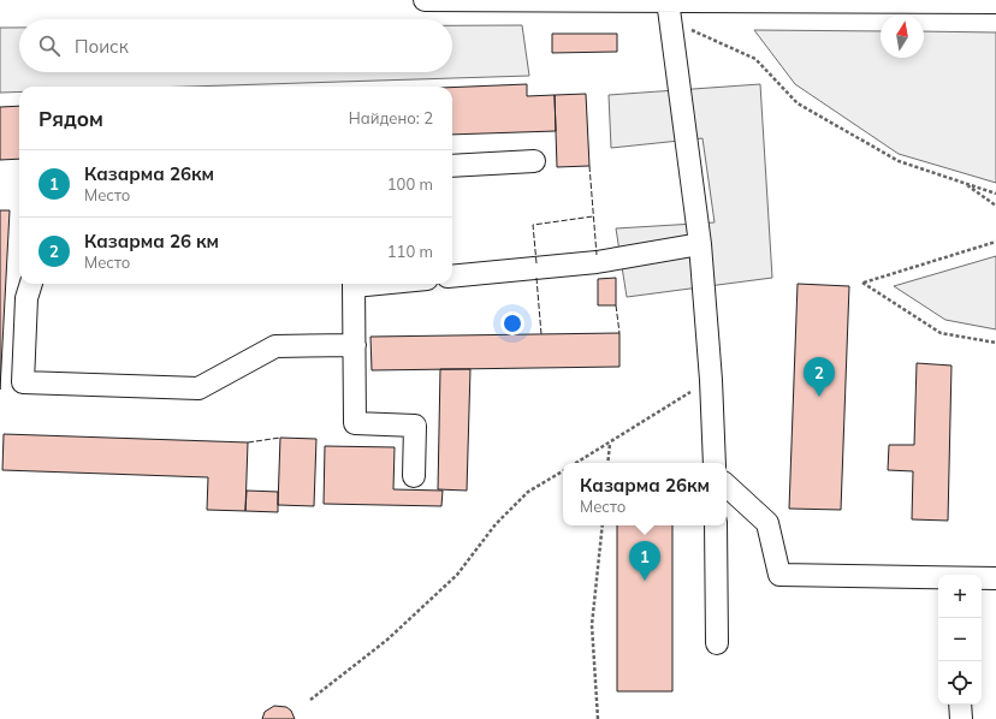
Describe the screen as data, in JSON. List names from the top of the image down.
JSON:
{
  "north": "top",
  "page": {
    "search": "Поиск",
    "heading": ["Рядом", "Найдено: 2"],
    "list": [
      {
        "mark": "1",
        "name": "Казарма 26км",
        "note": "Место",
        "value": "100 m"
      },
      {
        "mark": "2",
        "name": "Казарма 26 км",
        "note": "Место",
        "value": "110 m"
      }
    ],
    "pins": ["2", "1"],
    "popup": ["Казарма 26км", "Место"],
    "map_buttons": ["+", "−"]
  }
}
